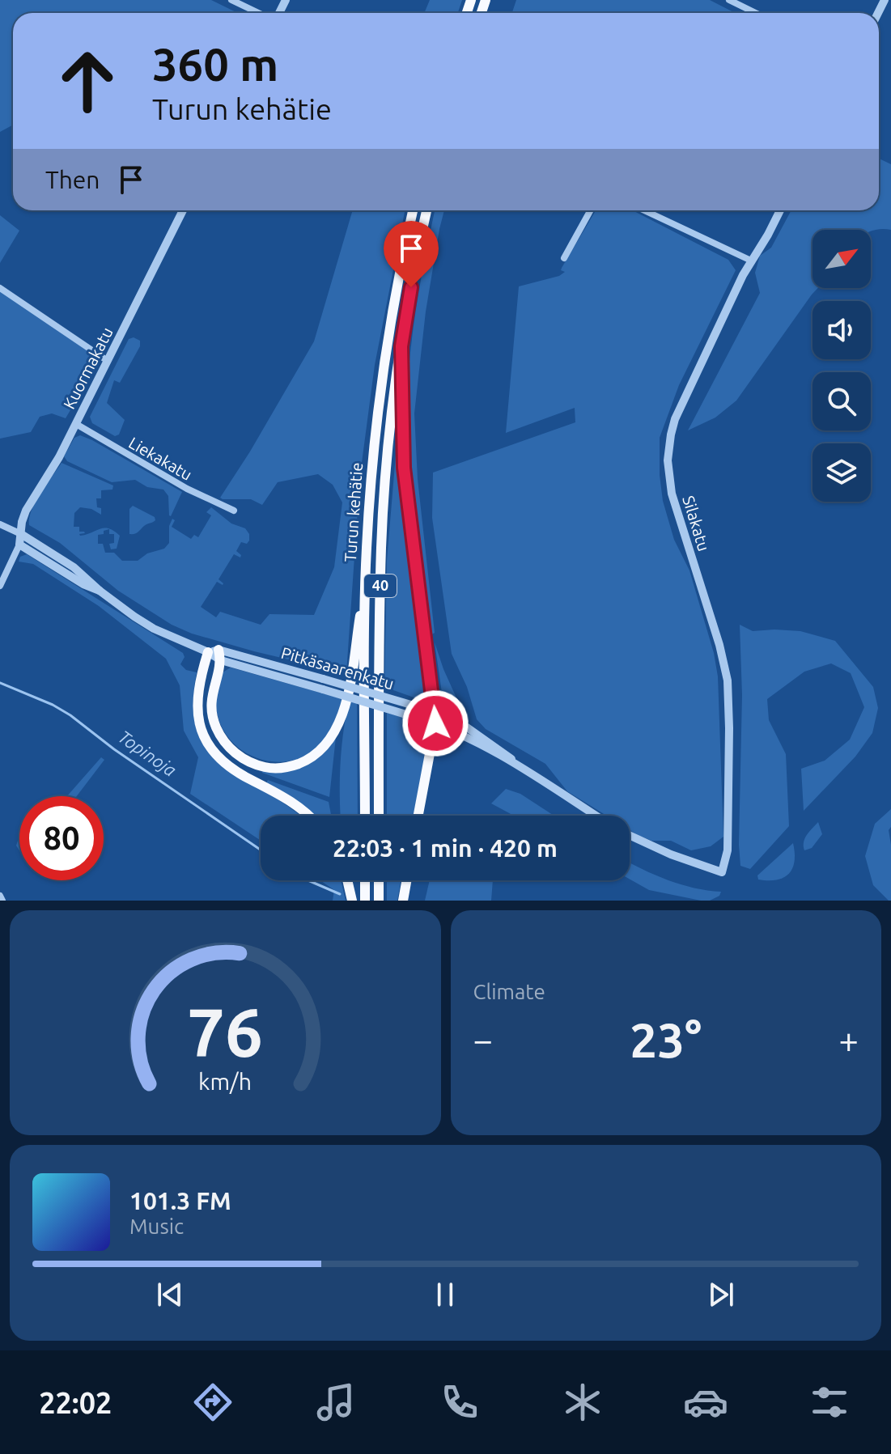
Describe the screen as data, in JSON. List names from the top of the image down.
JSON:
{
  "streets": {
    "highway": ["Turun kehätie", "40"],
    "street": [
      "Kuormakatu",
      "Liekakatu",
      "Silakatu",
      "Pitkäsaarenkatu"
    ]
  },
  "crossings": [
    ["Kuormakatu", "Liekakatu"],
    ["Kuormakatu", "Pitkäsaarenkatu"]
  ],
  "water": ["Topinoja"],
  "north": "top right",
  "page": {
    "turn": ["360 m", "Turun kehätie"],
    "then": "Then",
    "limit": "80",
    "trip": "22:03 · 1 min · 420 m",
    "tile": "Climate",
    "heat": ["−", "23°", "+"],
    "song": ["101.3 FM", "Music"],
    "tabs": "22:02",
    "gauge": ["76", "km/h"]
  }
}
